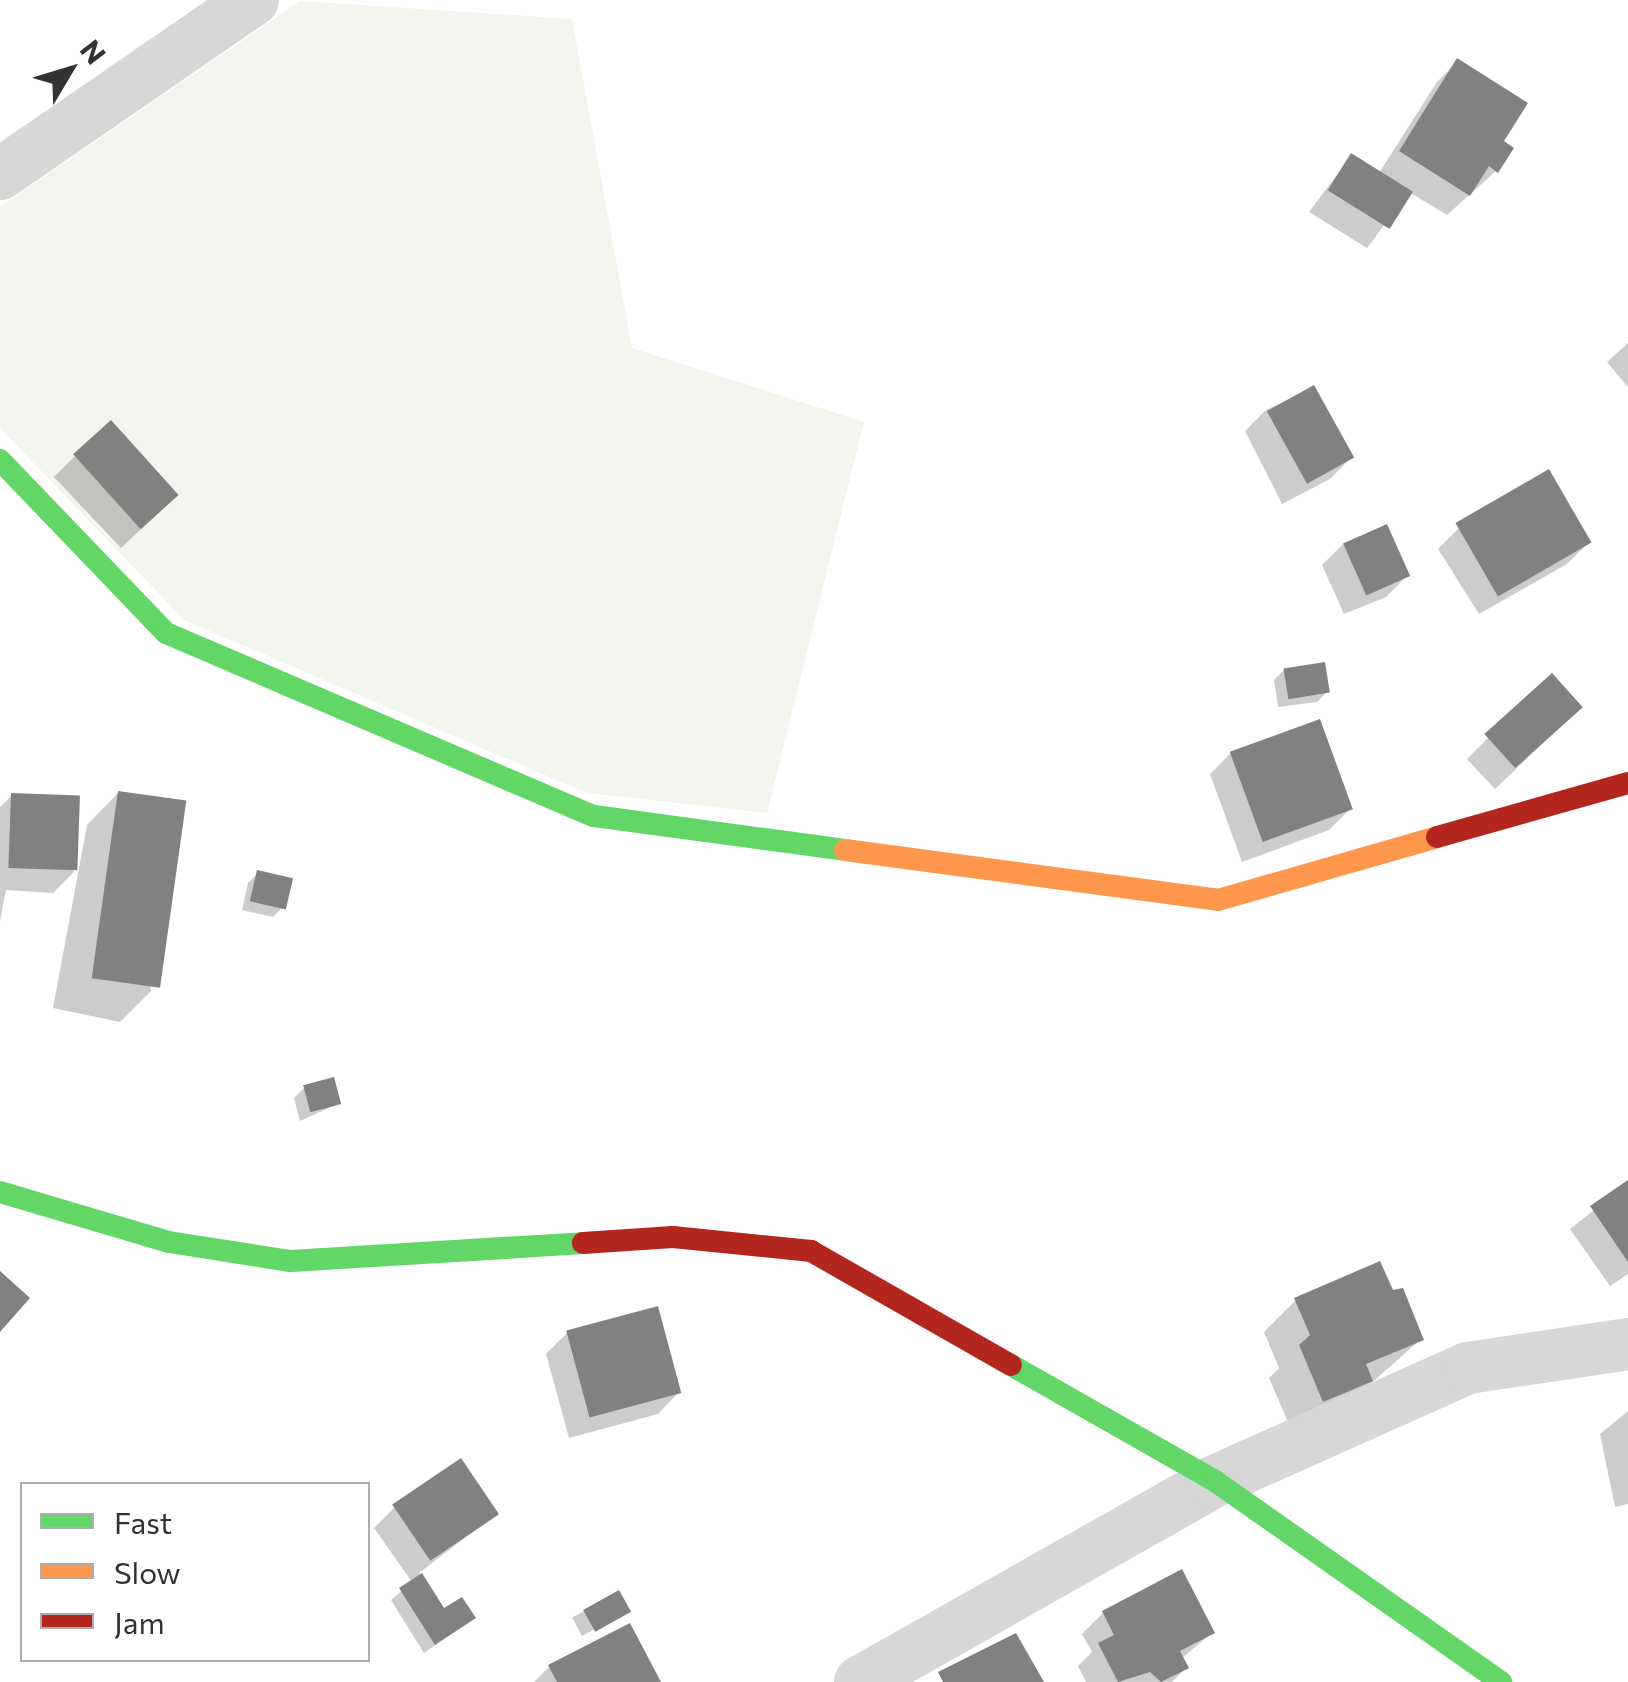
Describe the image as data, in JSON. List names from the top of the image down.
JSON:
{
  "legend": ["Fast", "Slow", "Jam"],
  "north": "top right"
}
